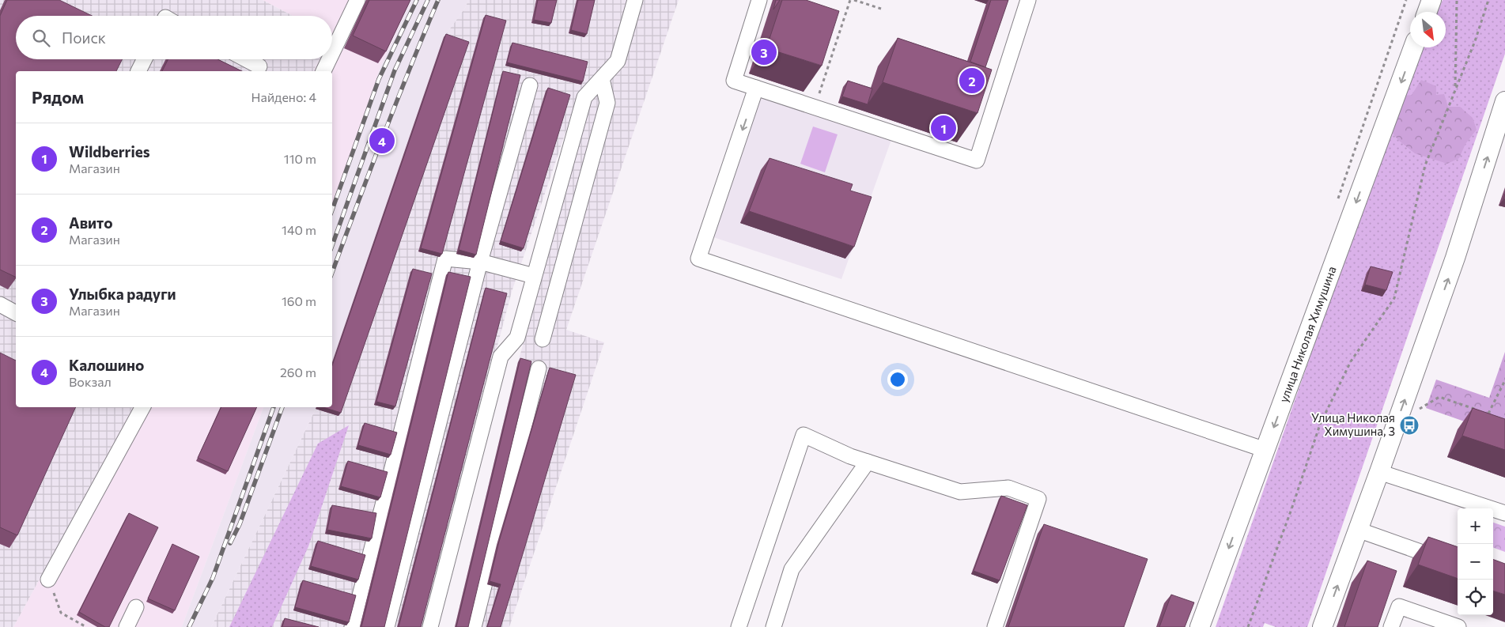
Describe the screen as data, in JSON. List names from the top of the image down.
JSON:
{
  "streets": {
    "main road": ["улица Николая Химушина"]
  },
  "places": {
    "bus stop": ["Улица Николая Химушина, 3"]
  },
  "north": "bottom right",
  "page": {
    "search": "Поиск",
    "pins": [
      "3",
      "2",
      "1",
      "4"
    ],
    "heading": ["Рядом", "Найдено: 4"],
    "list": [
      {
        "mark": "1",
        "name": "Wildberries",
        "note": "Магазин",
        "value": "110 m"
      },
      {
        "mark": "2",
        "name": "Авито",
        "note": "Магазин",
        "value": "140 m"
      },
      {
        "mark": "3",
        "name": "Улыбка радуги",
        "note": "Магазин",
        "value": "160 m"
      },
      {
        "mark": "4",
        "name": "Калошино",
        "note": "Вокзал",
        "value": "260 m"
      }
    ],
    "map_buttons": ["+", "−"]
  }
}
